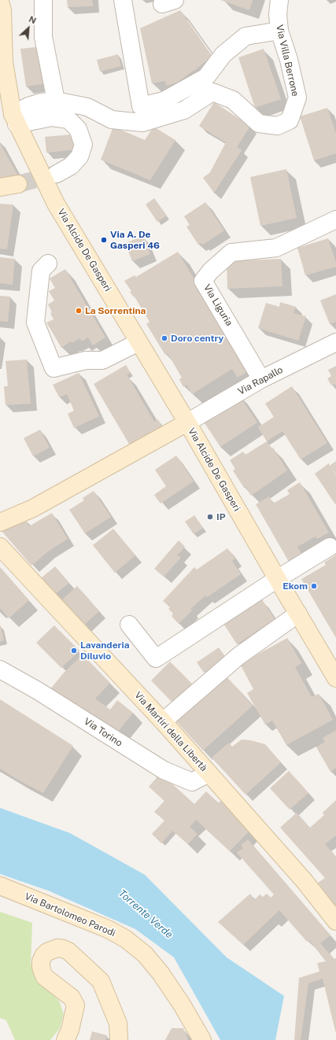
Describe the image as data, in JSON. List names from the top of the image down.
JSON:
{
  "streets": {
    "main road": ["Via Alcide De Gasperi", "Via Martiri della Libertà", "Via Bartolomeo Parodi"],
    "street": [
      "Via Villa Berrone",
      "Via Liguria",
      "Via Rapallo",
      "Via Torino"
    ]
  },
  "crossings": [
    ["Via Villa Berrone", "Via Alcide De Gasperi"],
    ["Via Alcide De Gasperi", "Via Rapallo"],
    ["Via Liguria", "Via Rapallo"],
    ["Via Martiri della Libertà", "Via Torino"]
  ],
  "water": ["Torrente Verde"],
  "places": [
    "Via A. De Gasperi 46",
    "La Sorrentina",
    "Doro centry",
    "IP",
    "Ekom",
    "Lavanderia Diluvio"
  ],
  "north": "top right"
}
